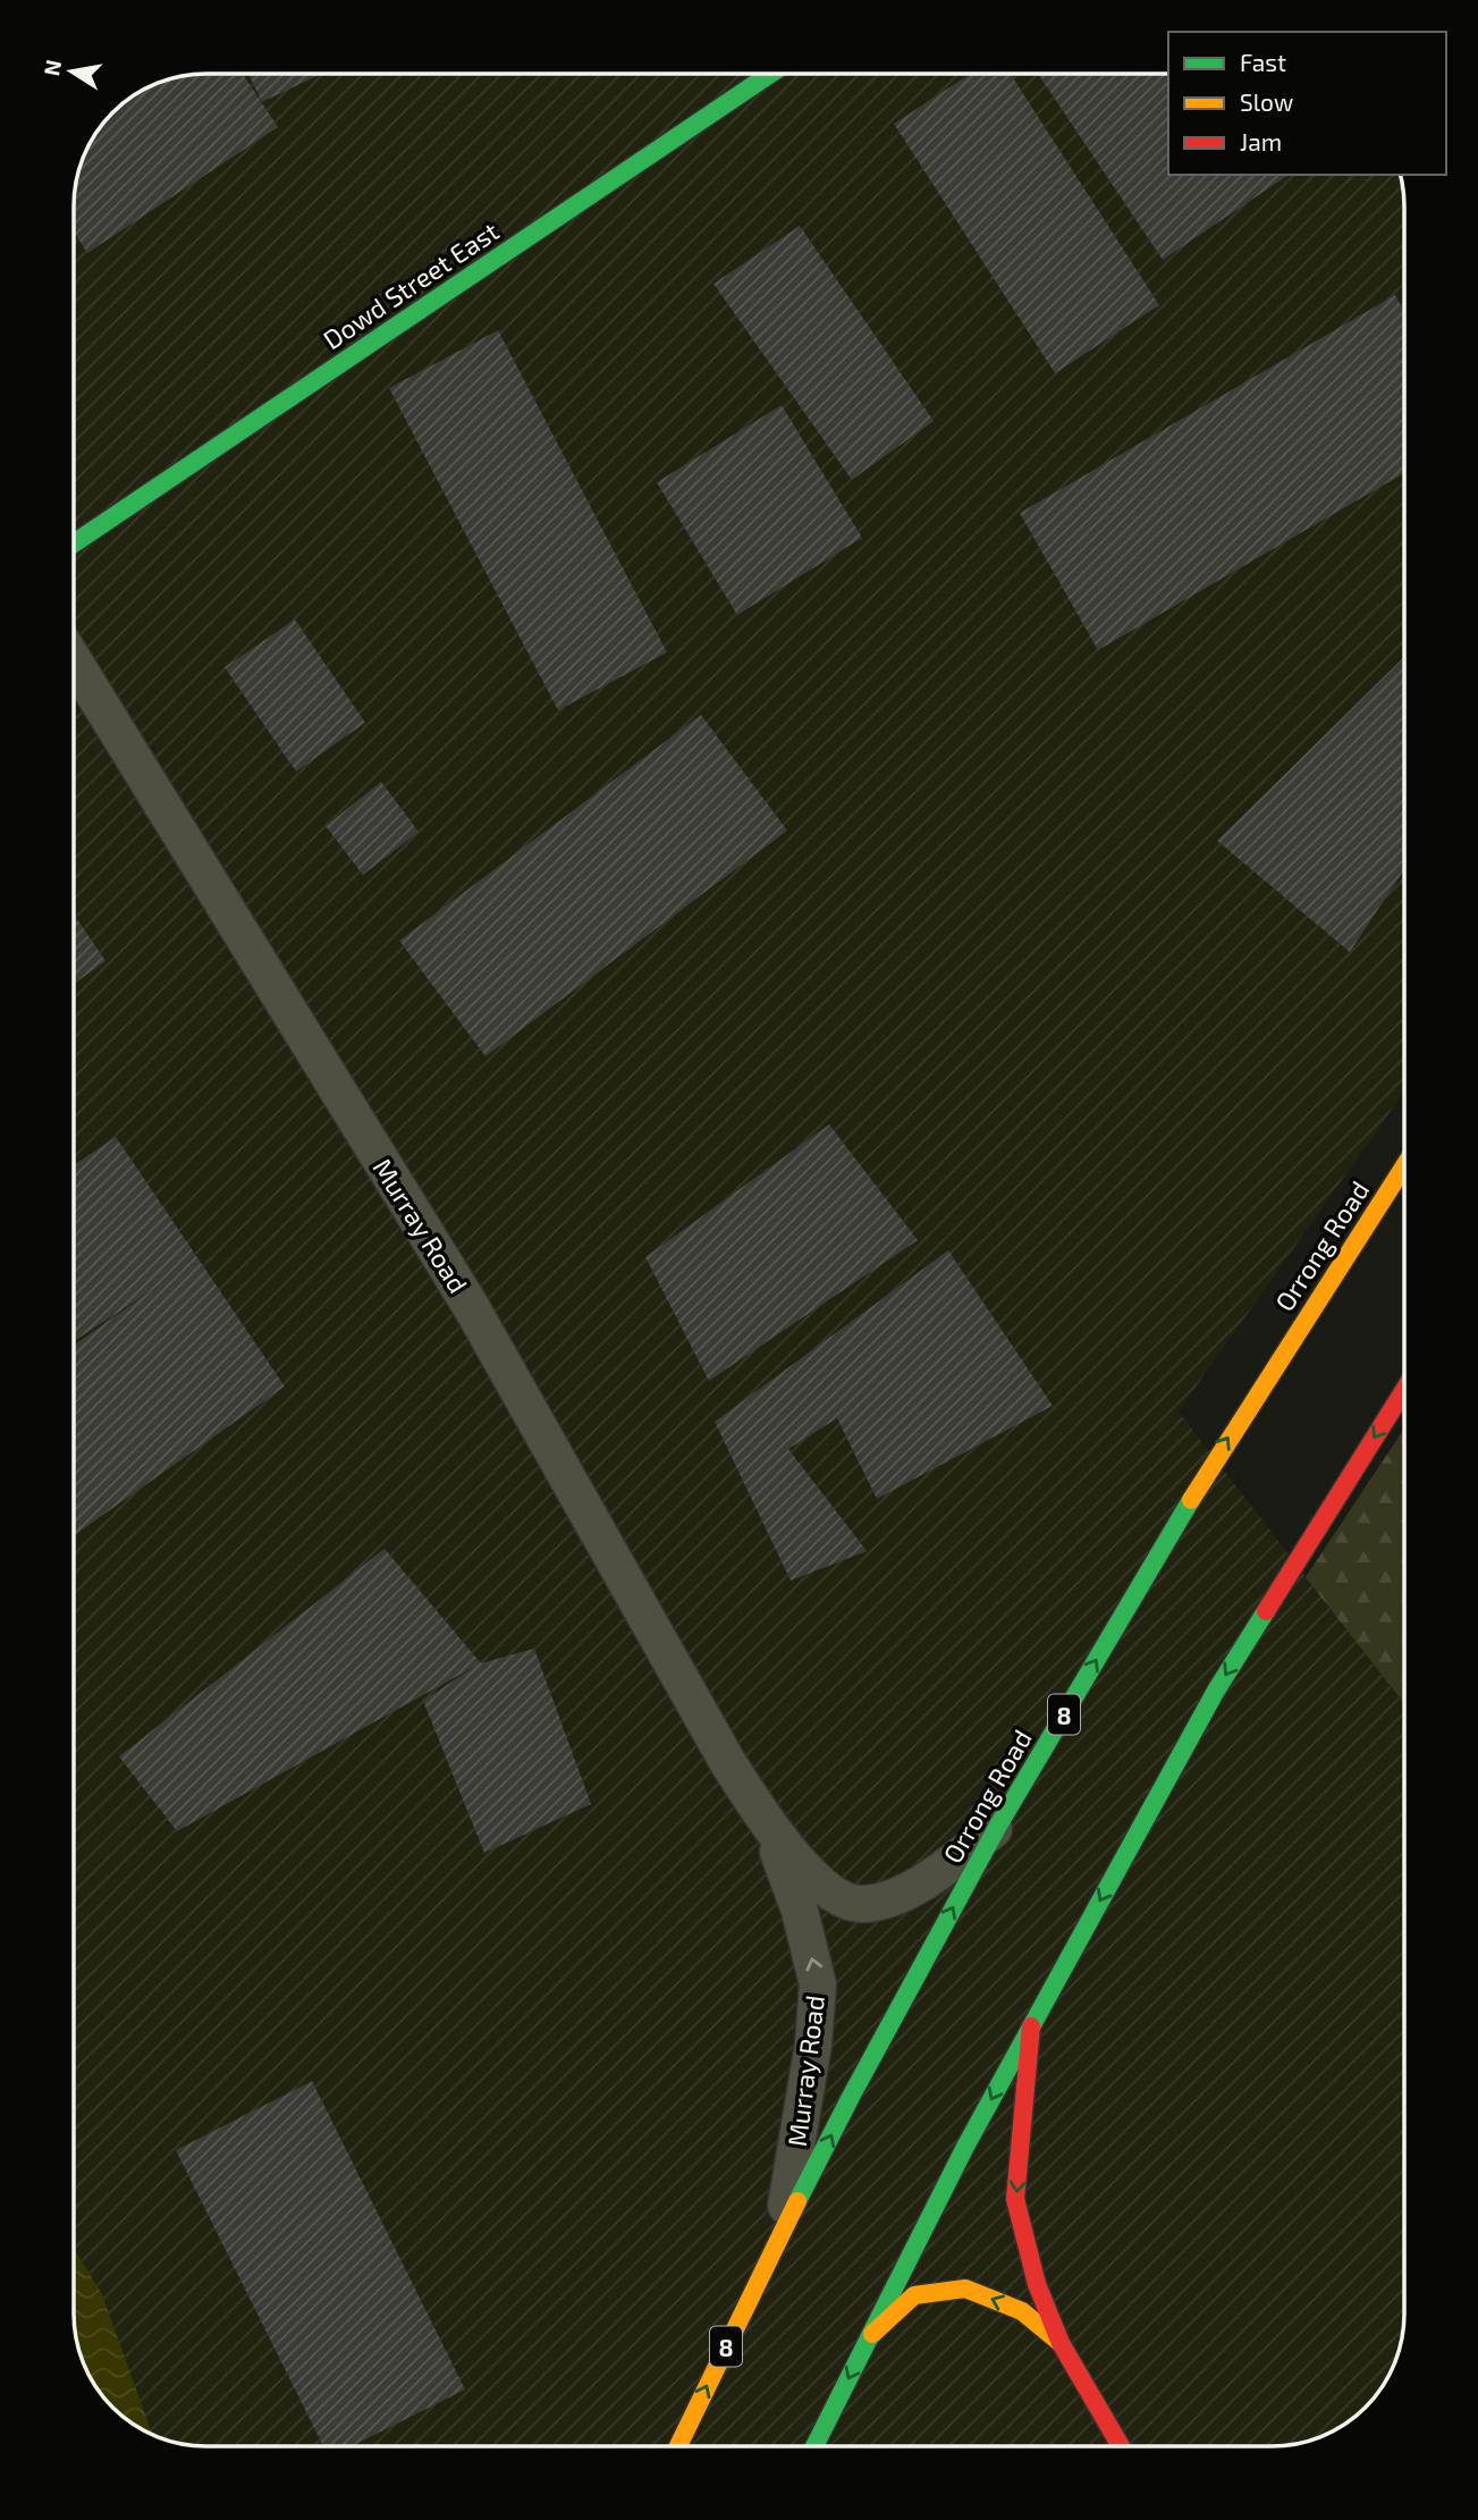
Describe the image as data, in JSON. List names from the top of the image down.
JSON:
{
  "streets": {
    "main road": ["Dowd Street East", "Orrong Road", "8"],
    "street": ["Murray Road"]
  },
  "crossings": [
    ["Murray Road", "Orrong Road"]
  ],
  "legend": ["Fast", "Slow", "Jam"],
  "north": "left"
}
